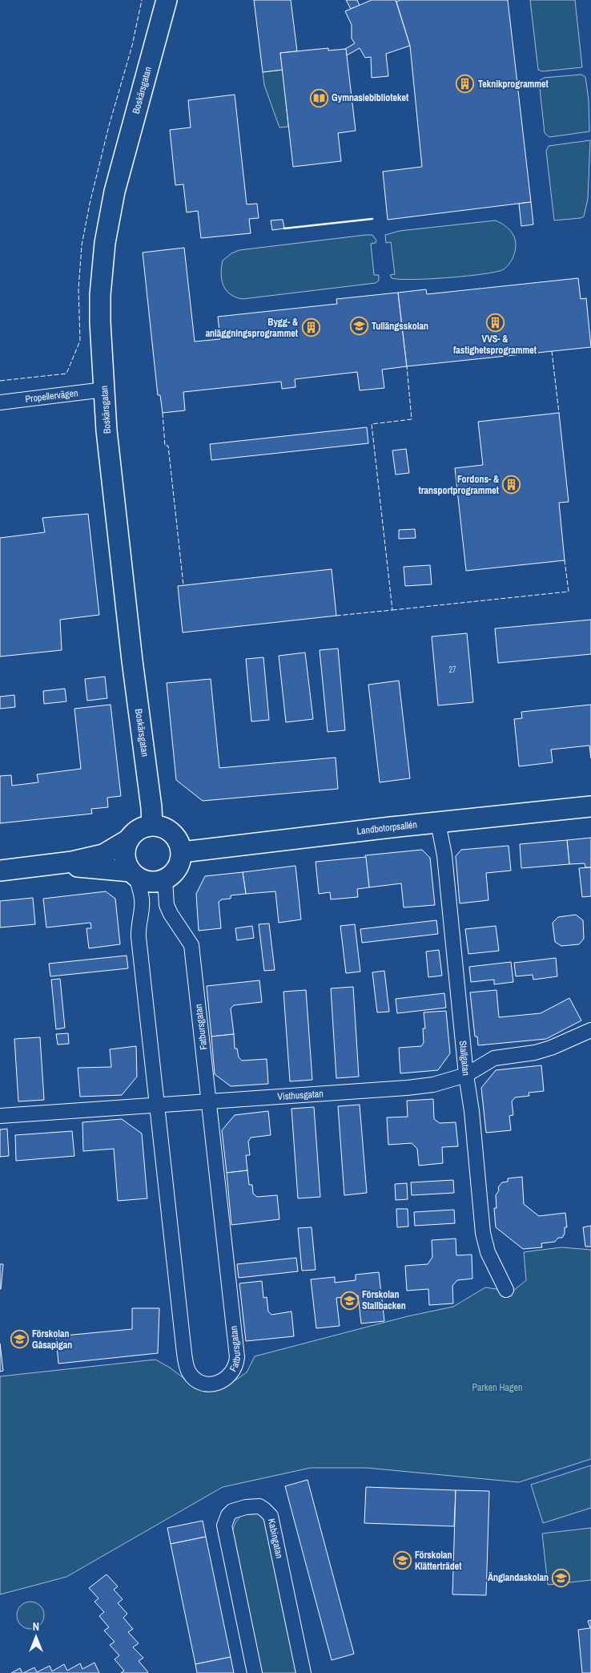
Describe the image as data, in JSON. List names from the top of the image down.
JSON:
{
  "streets": {
    "street": [
      "Boskärsgatan",
      "Propellervägen",
      "Landbotorpsallén",
      "Fatbursgatan",
      "Stallgatan",
      "Visthusgatan",
      "Kabingatan"
    ]
  },
  "crossings": [
    ["Boskärsgatan", "Propellervägen"],
    ["Boskärsgatan", "Landbotorpsallén"],
    ["Boskärsgatan", "Fatbursgatan"],
    ["Landbotorpsallén", "Fatbursgatan"],
    ["Landbotorpsallén", "Stallgatan"],
    ["Fatbursgatan", "Visthusgatan"],
    ["Stallgatan", "Visthusgatan"]
  ],
  "parks": ["Parken Hagen"],
  "places": {
    "building": [
      "Teknikprogrammet",
      "VVS- & fastighetsprogrammet",
      "Bygg- & anläggningsprogrammet",
      "Fordons- & transportprogrammet"
    ],
    "library": ["Gymnasiebiblioteket"],
    "school or university": [
      "Tullängsskolan",
      "Förskolan Stallbacken",
      "Förskolan Gåsapigan",
      "Förskolan Klätterträdet",
      "Änglandaskolan"
    ]
  },
  "house_numbers": ["27"],
  "north": "top"
}
